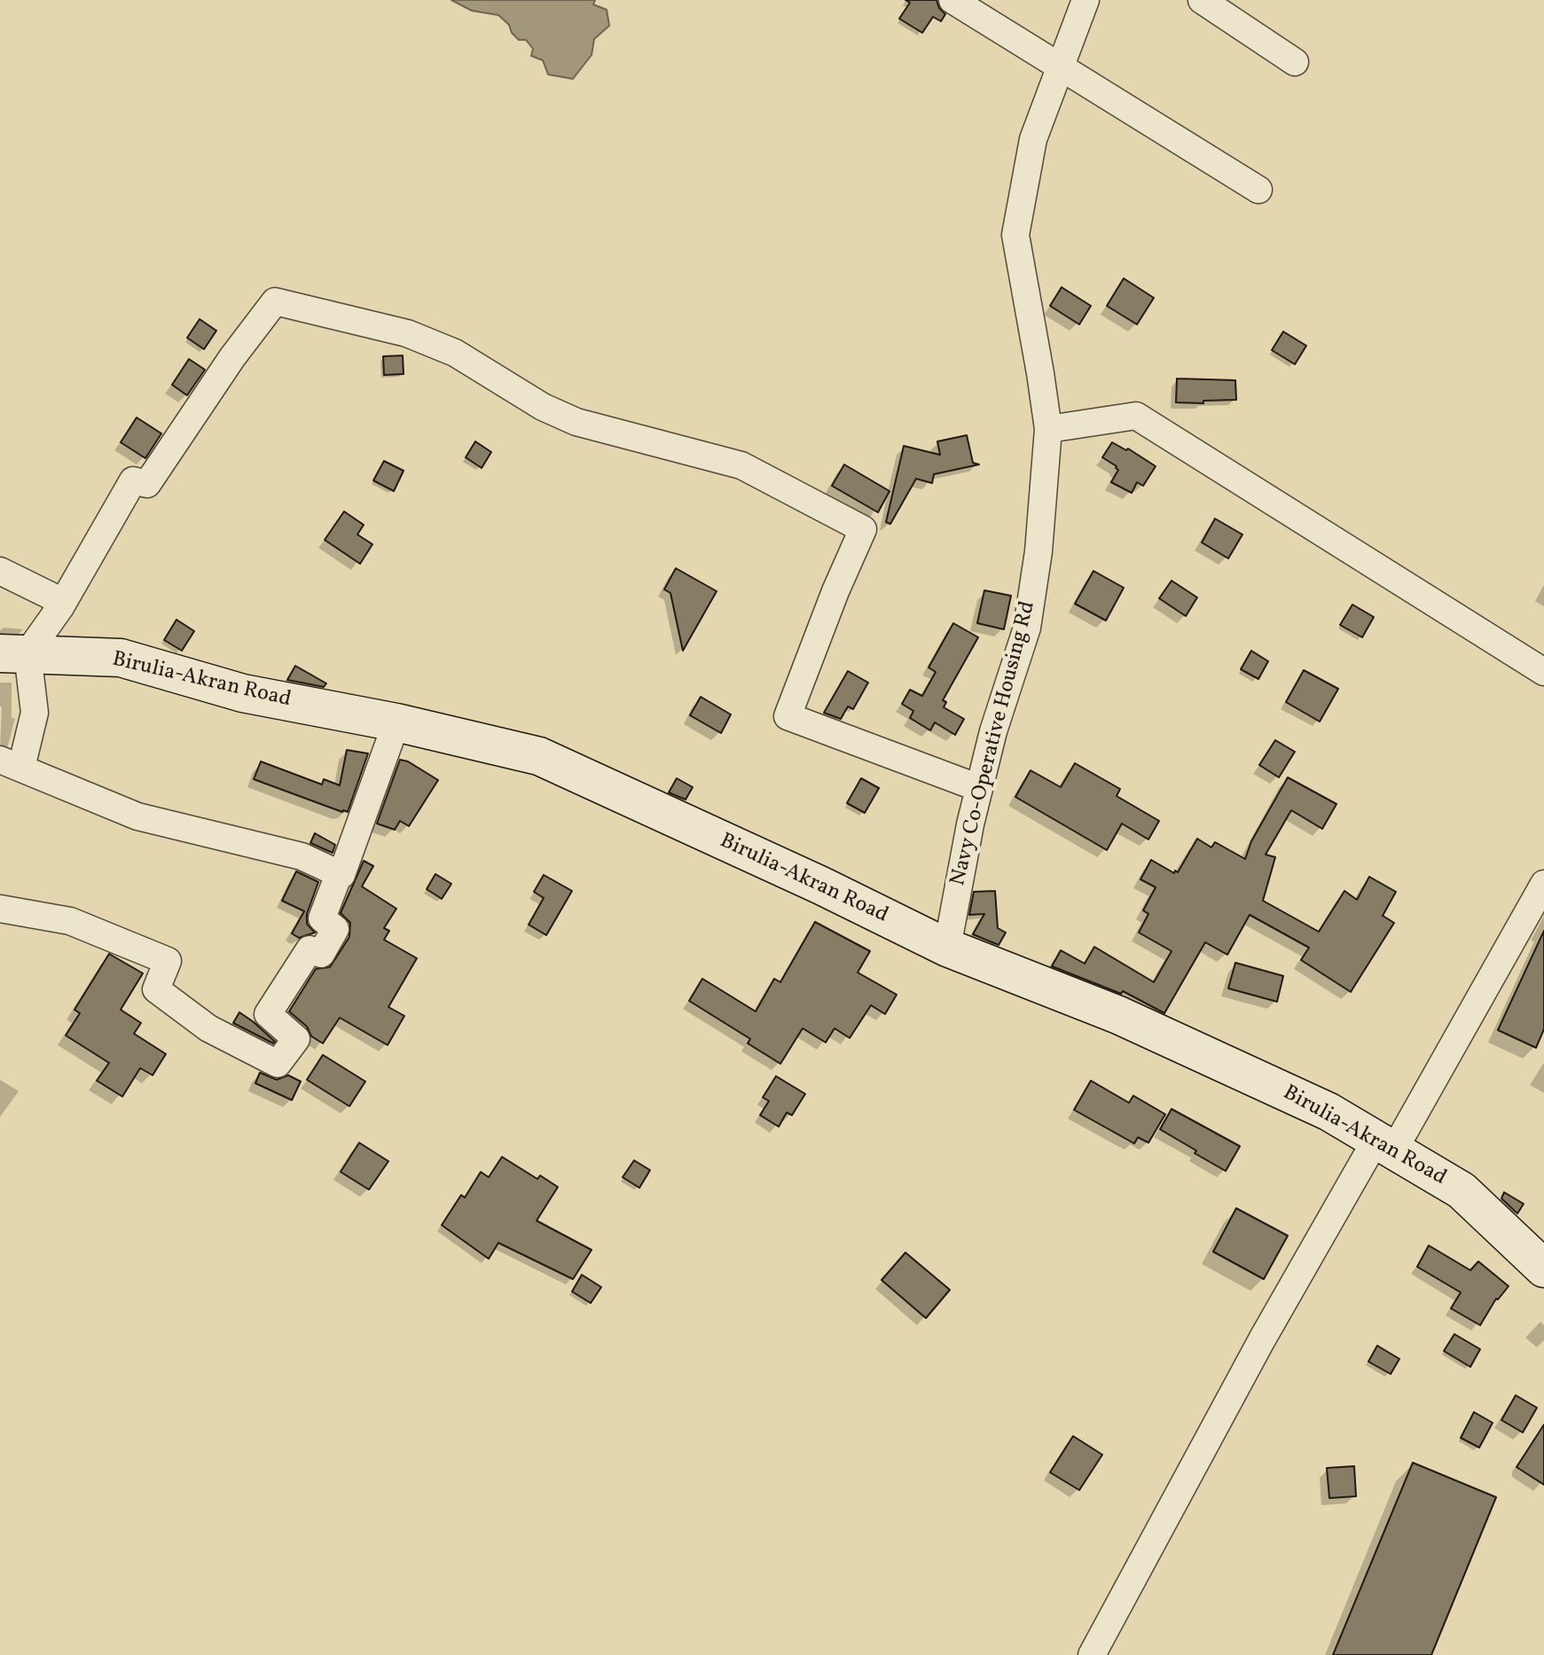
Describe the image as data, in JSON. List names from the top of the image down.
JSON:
{
  "streets": {
    "street": ["Birulia-Akran Road", "Navy Co-Operative Housing Rd"]
  },
  "crossings": [
    ["Birulia-Akran Road", "Navy Co-Operative Housing Rd"]
  ]
}
